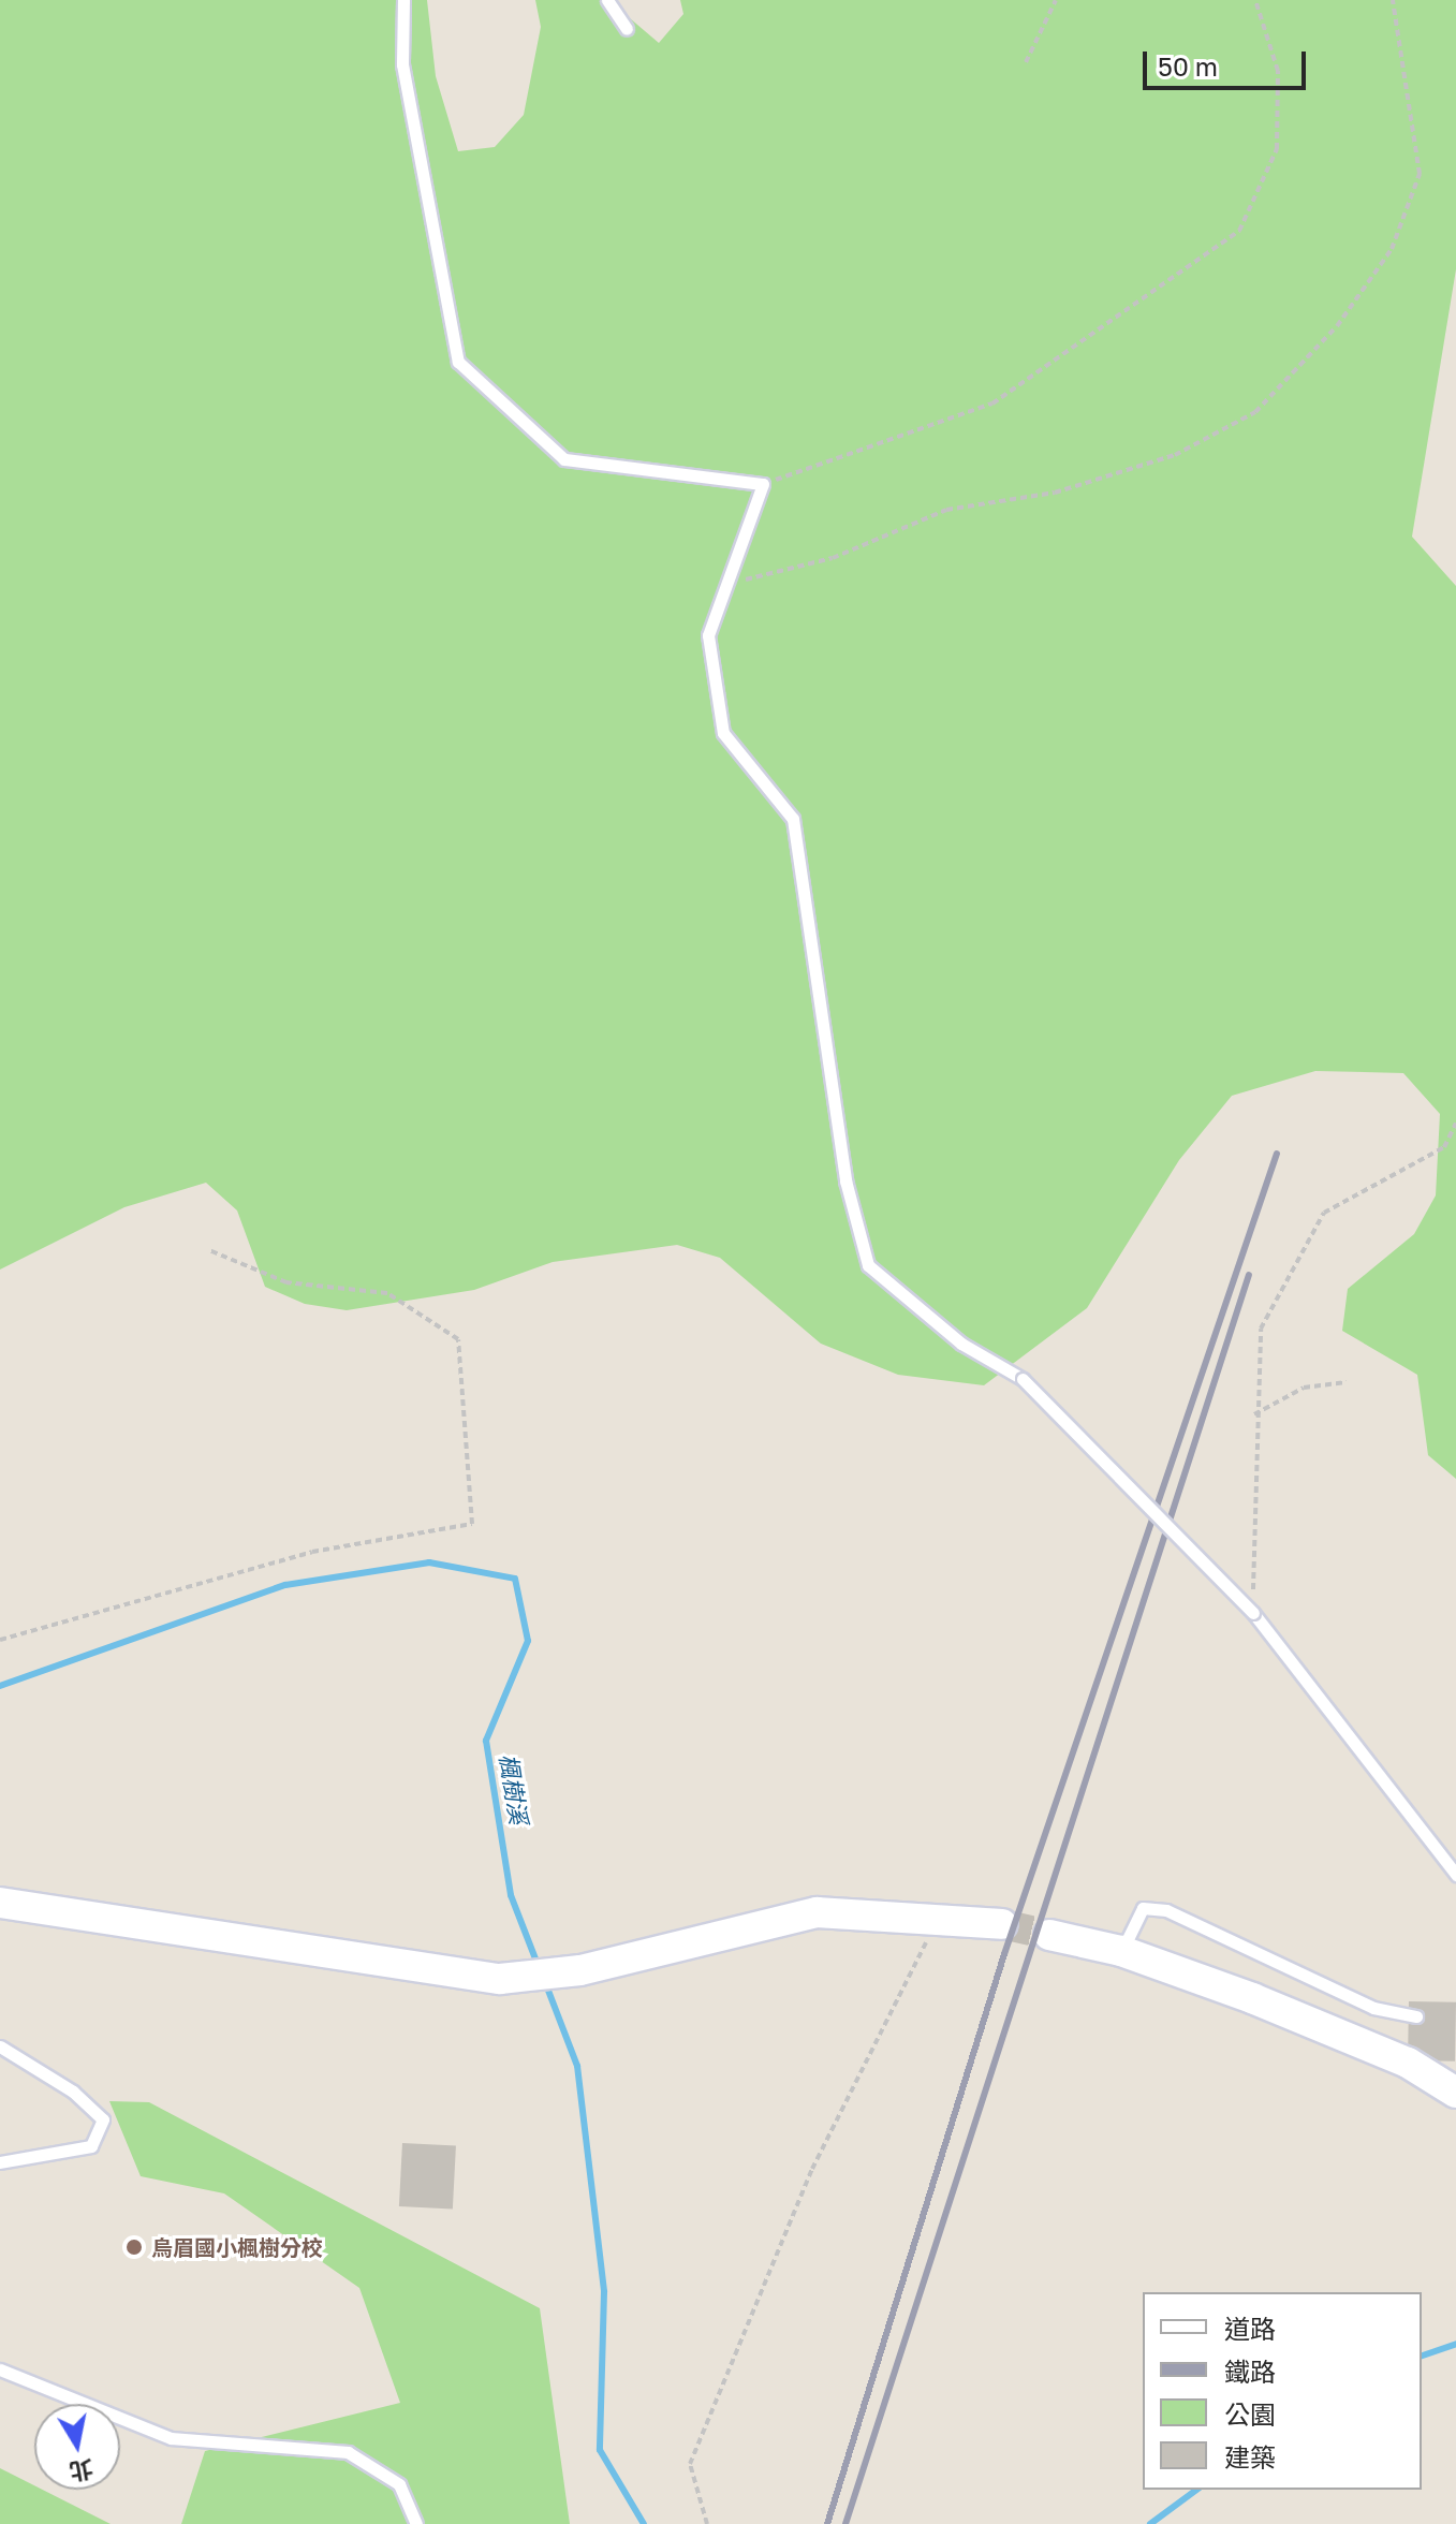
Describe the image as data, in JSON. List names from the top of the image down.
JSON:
{
  "water": ["楓樹溪"],
  "places": ["烏眉國小楓樹分校"],
  "legend": [
    "道路",
    "鐵路",
    "公園",
    "建築"
  ],
  "scale_bar": "50 m",
  "north": "bottom"
}
